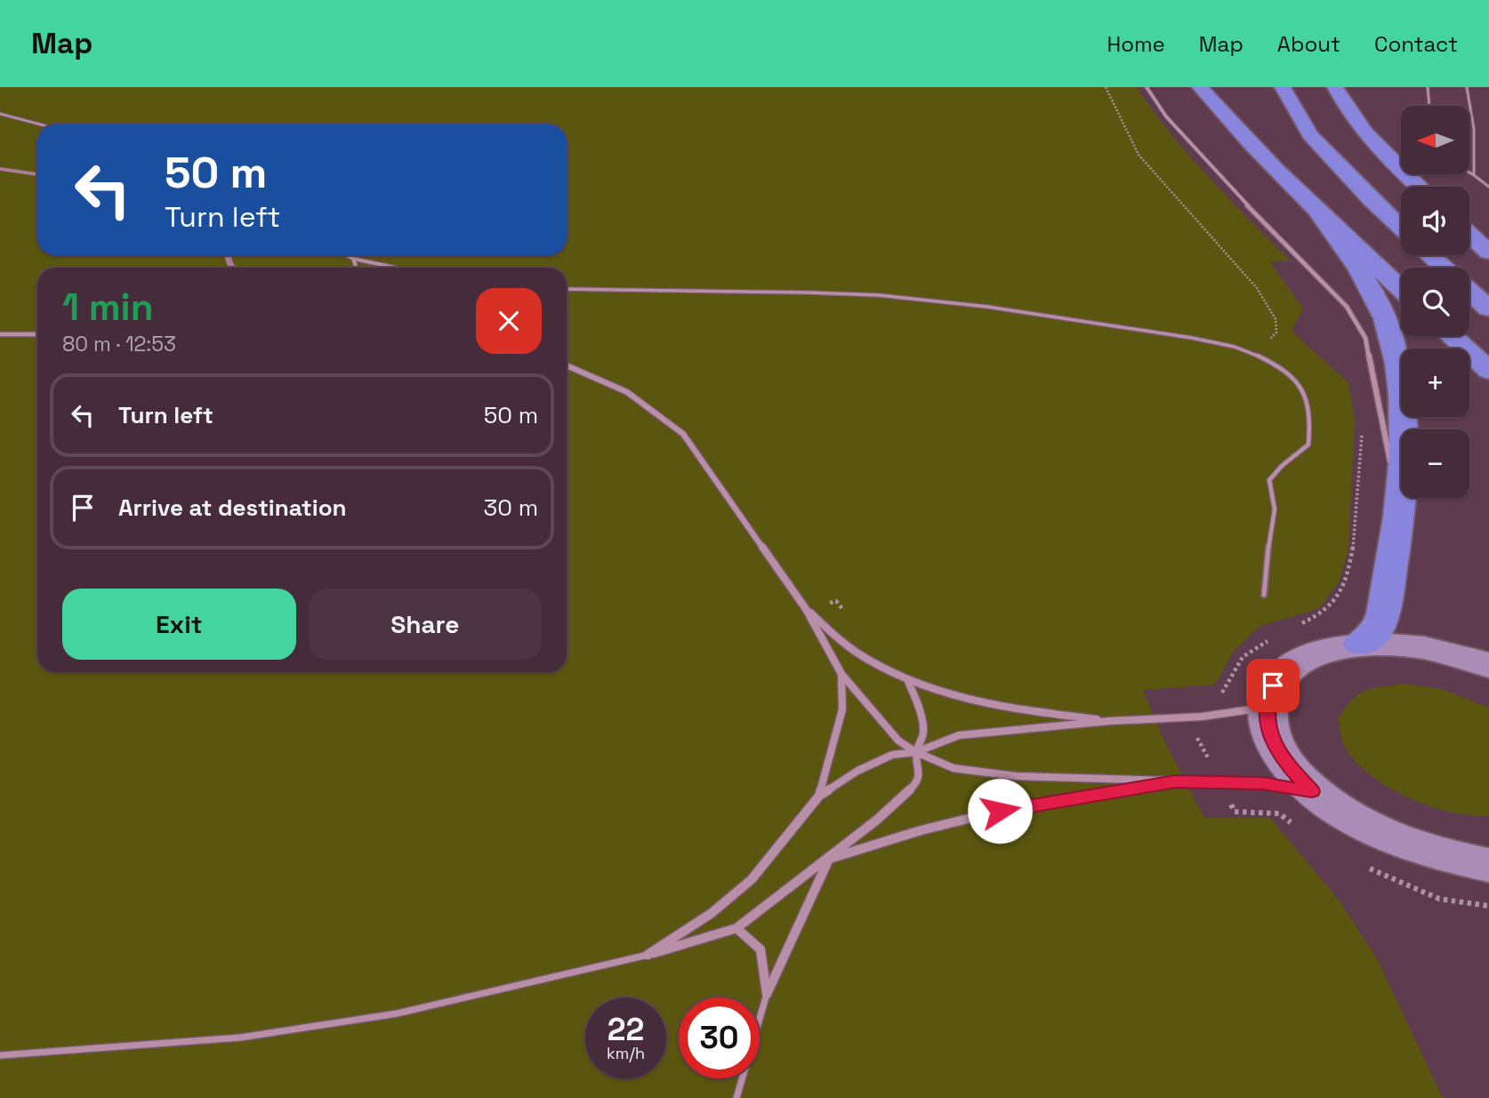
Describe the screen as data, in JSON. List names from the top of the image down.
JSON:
{
  "north": "left",
  "page": {
    "header": "Map",
    "nav": [
      "Home",
      "Map",
      "About",
      "Contact"
    ],
    "map_buttons": ["+", "−"],
    "turn": ["50 m", "Turn left"],
    "heading": ["1 min", "80 m · 12:53"],
    "list": [
      {
        "name": "Turn left",
        "value": "50 m"
      },
      {
        "name": "Arrive at destination",
        "value": "30 m"
      }
    ],
    "buttons": ["Exit", "Share"],
    "speed": "22 km/h",
    "limit": "30"
  }
}
